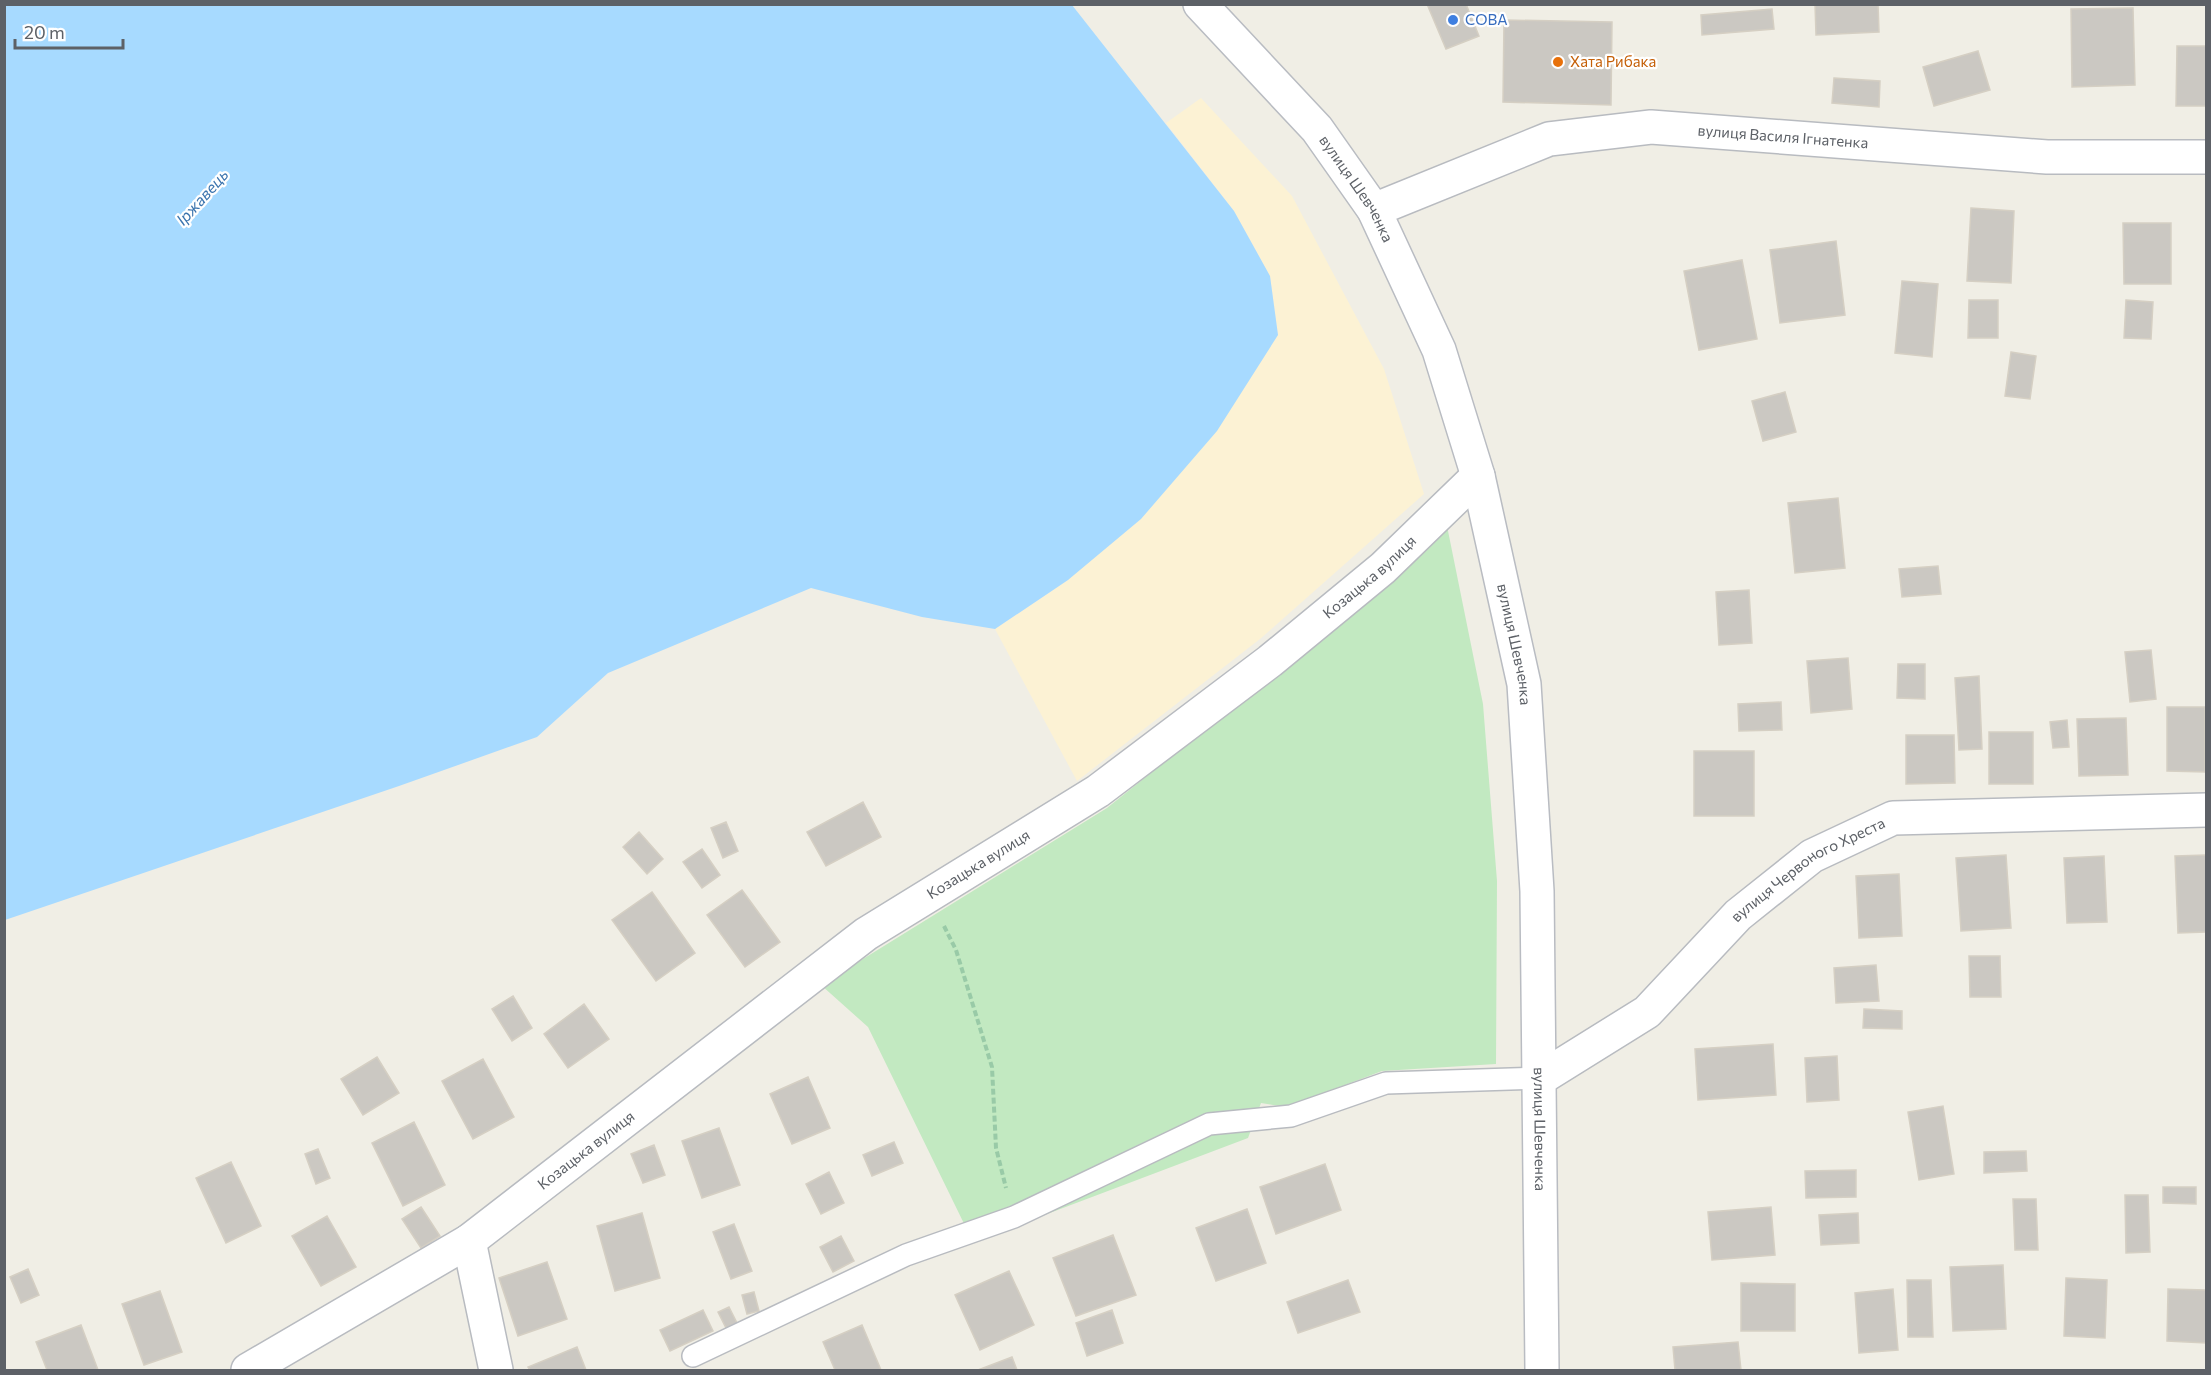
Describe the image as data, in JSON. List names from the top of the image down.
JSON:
{
  "streets": {
    "street": [
      "вулиця Василя Ігнатенка",
      "вулиця Шевченка",
      "Козацька вулиця",
      "вулиця Червоного Хреста"
    ]
  },
  "crossings": [
    ["вулиця Василя Ігнатенка", "вулиця Шевченка"],
    ["вулиця Шевченка", "Козацька вулиця"],
    ["вулиця Шевченка", "вулиця Червоного Хреста"]
  ],
  "water": ["Іржавець"],
  "places": ["СОВА", "Хата Рибака"],
  "scale_bar": "20 m"
}
